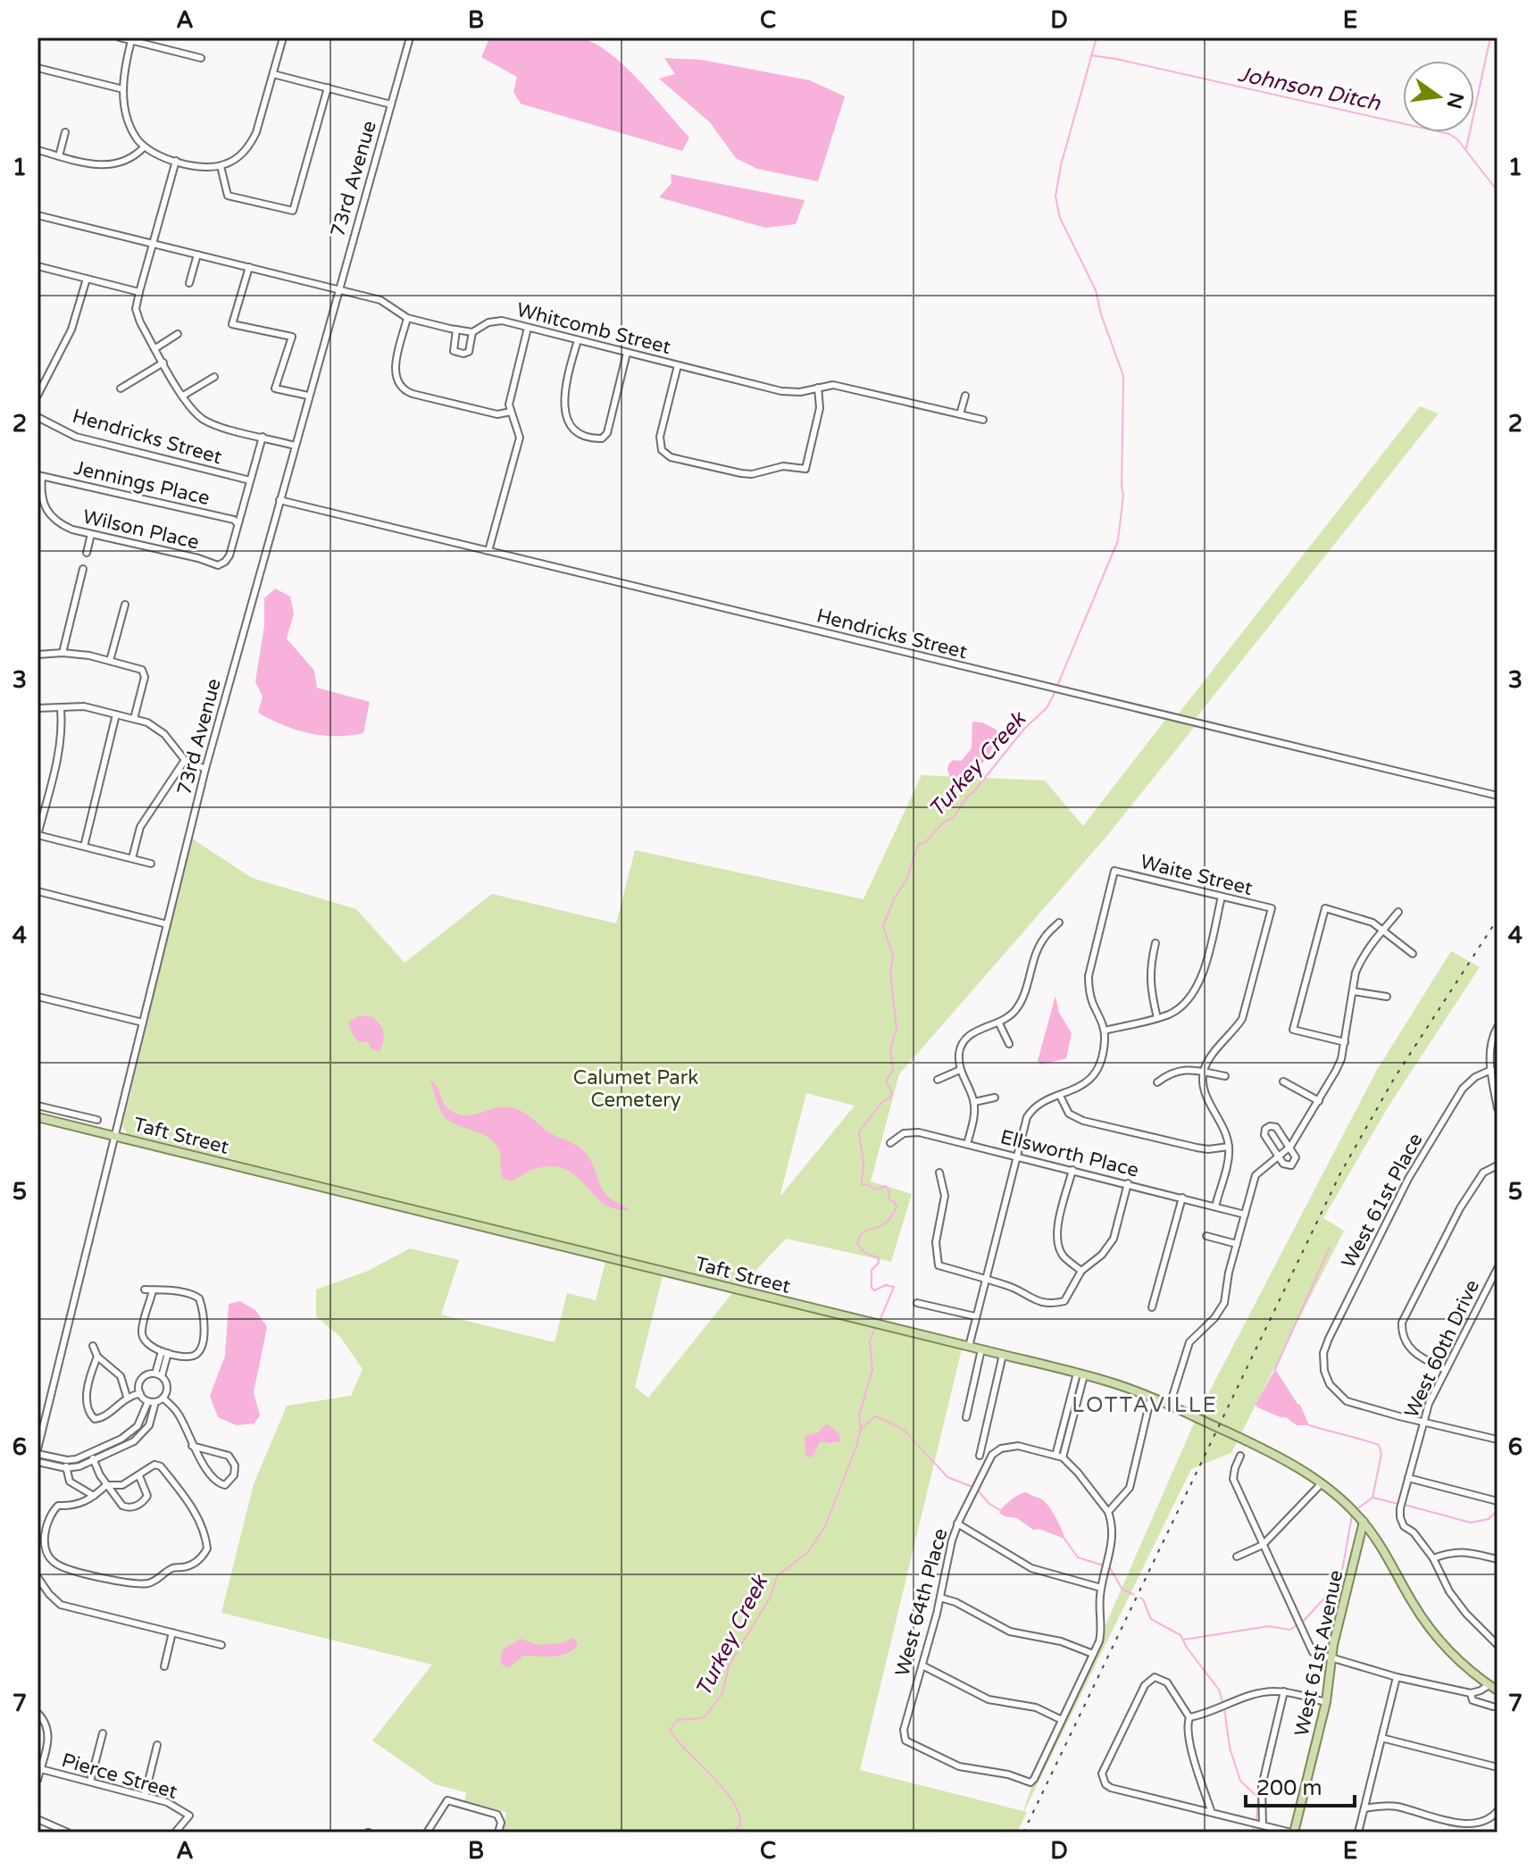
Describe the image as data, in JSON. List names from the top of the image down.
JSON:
{
  "streets": {
    "main road": ["Taft Street", "West 61st Avenue"],
    "street": [
      "73rd Avenue",
      "Whitcomb Street",
      "Hendricks Street",
      "Jennings Place",
      "Wilson Place",
      "Waite Street",
      "Ellsworth Place",
      "West 61st Place",
      "West 60th Drive",
      "West 64th Place",
      "Pierce Street"
    ]
  },
  "crossings": [
    ["73rd Avenue", "Whitcomb Street"],
    ["73rd Avenue", "Hendricks Street"],
    ["73rd Avenue", "Taft Street"],
    ["Jennings Place", "Wilson Place"],
    ["Taft Street", "West 61st Avenue"],
    ["West 61st Place", "West 60th Drive"]
  ],
  "districts": ["LOTTAVILLE"],
  "water": ["Johnson Ditch", "Turkey Creek"],
  "parks": ["Calumet Park Cemetery"],
  "scale_bar": "200 m",
  "north": "right",
  "grid": {
    "columns": [
      "A",
      "B",
      "C",
      "D",
      "E"
    ],
    "rows": [
      "1",
      "2",
      "3",
      "4",
      "5",
      "6",
      "7"
    ]
  }
}
